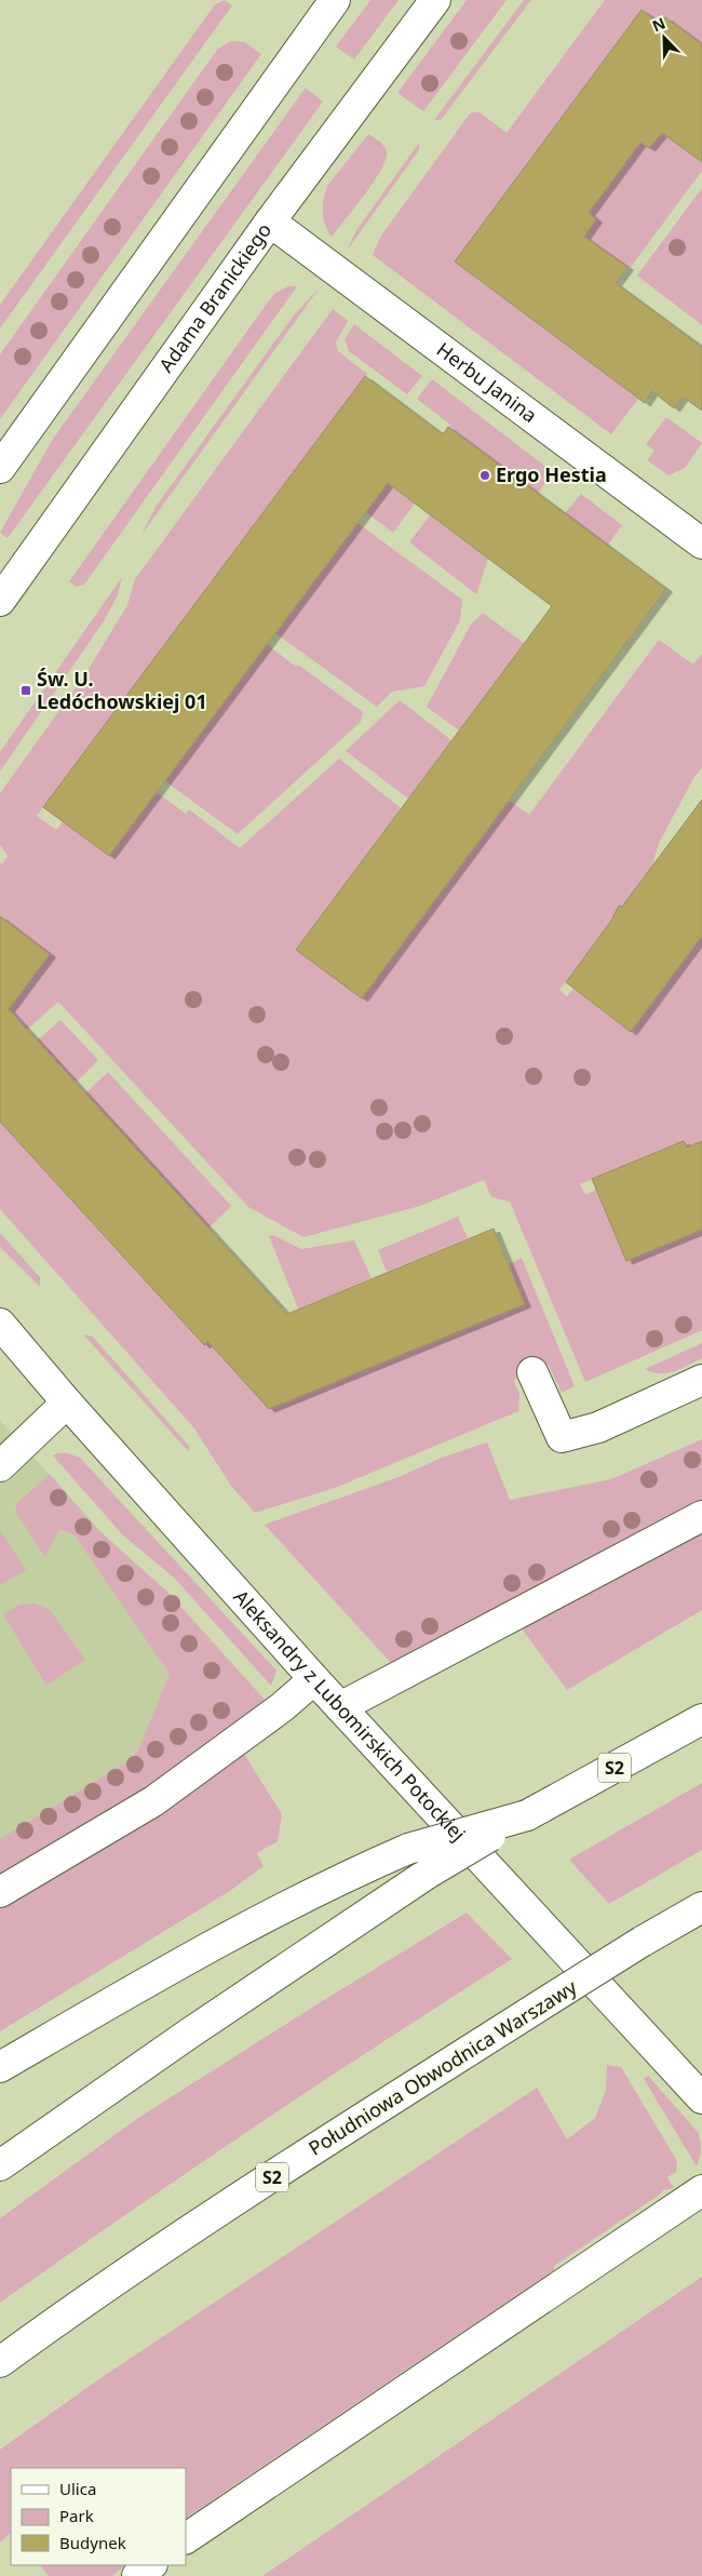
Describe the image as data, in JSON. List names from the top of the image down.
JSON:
{
  "streets": {
    "main road": [
      "Adama Branickiego",
      "Herbu Janina",
      "Aleksandry z Lubomirskich Potockiej",
      "S2",
      "Południowa Obwodnica Warszawy"
    ]
  },
  "crossings": [
    ["Adama Branickiego", "Herbu Janina"]
  ],
  "places": {
    "other": ["Ergo Hestia"],
    "transit": ["Św. U. Ledóchowskiej 01"]
  },
  "legend": ["Ulica", "Park", "Budynek"],
  "north": "top left"
}
